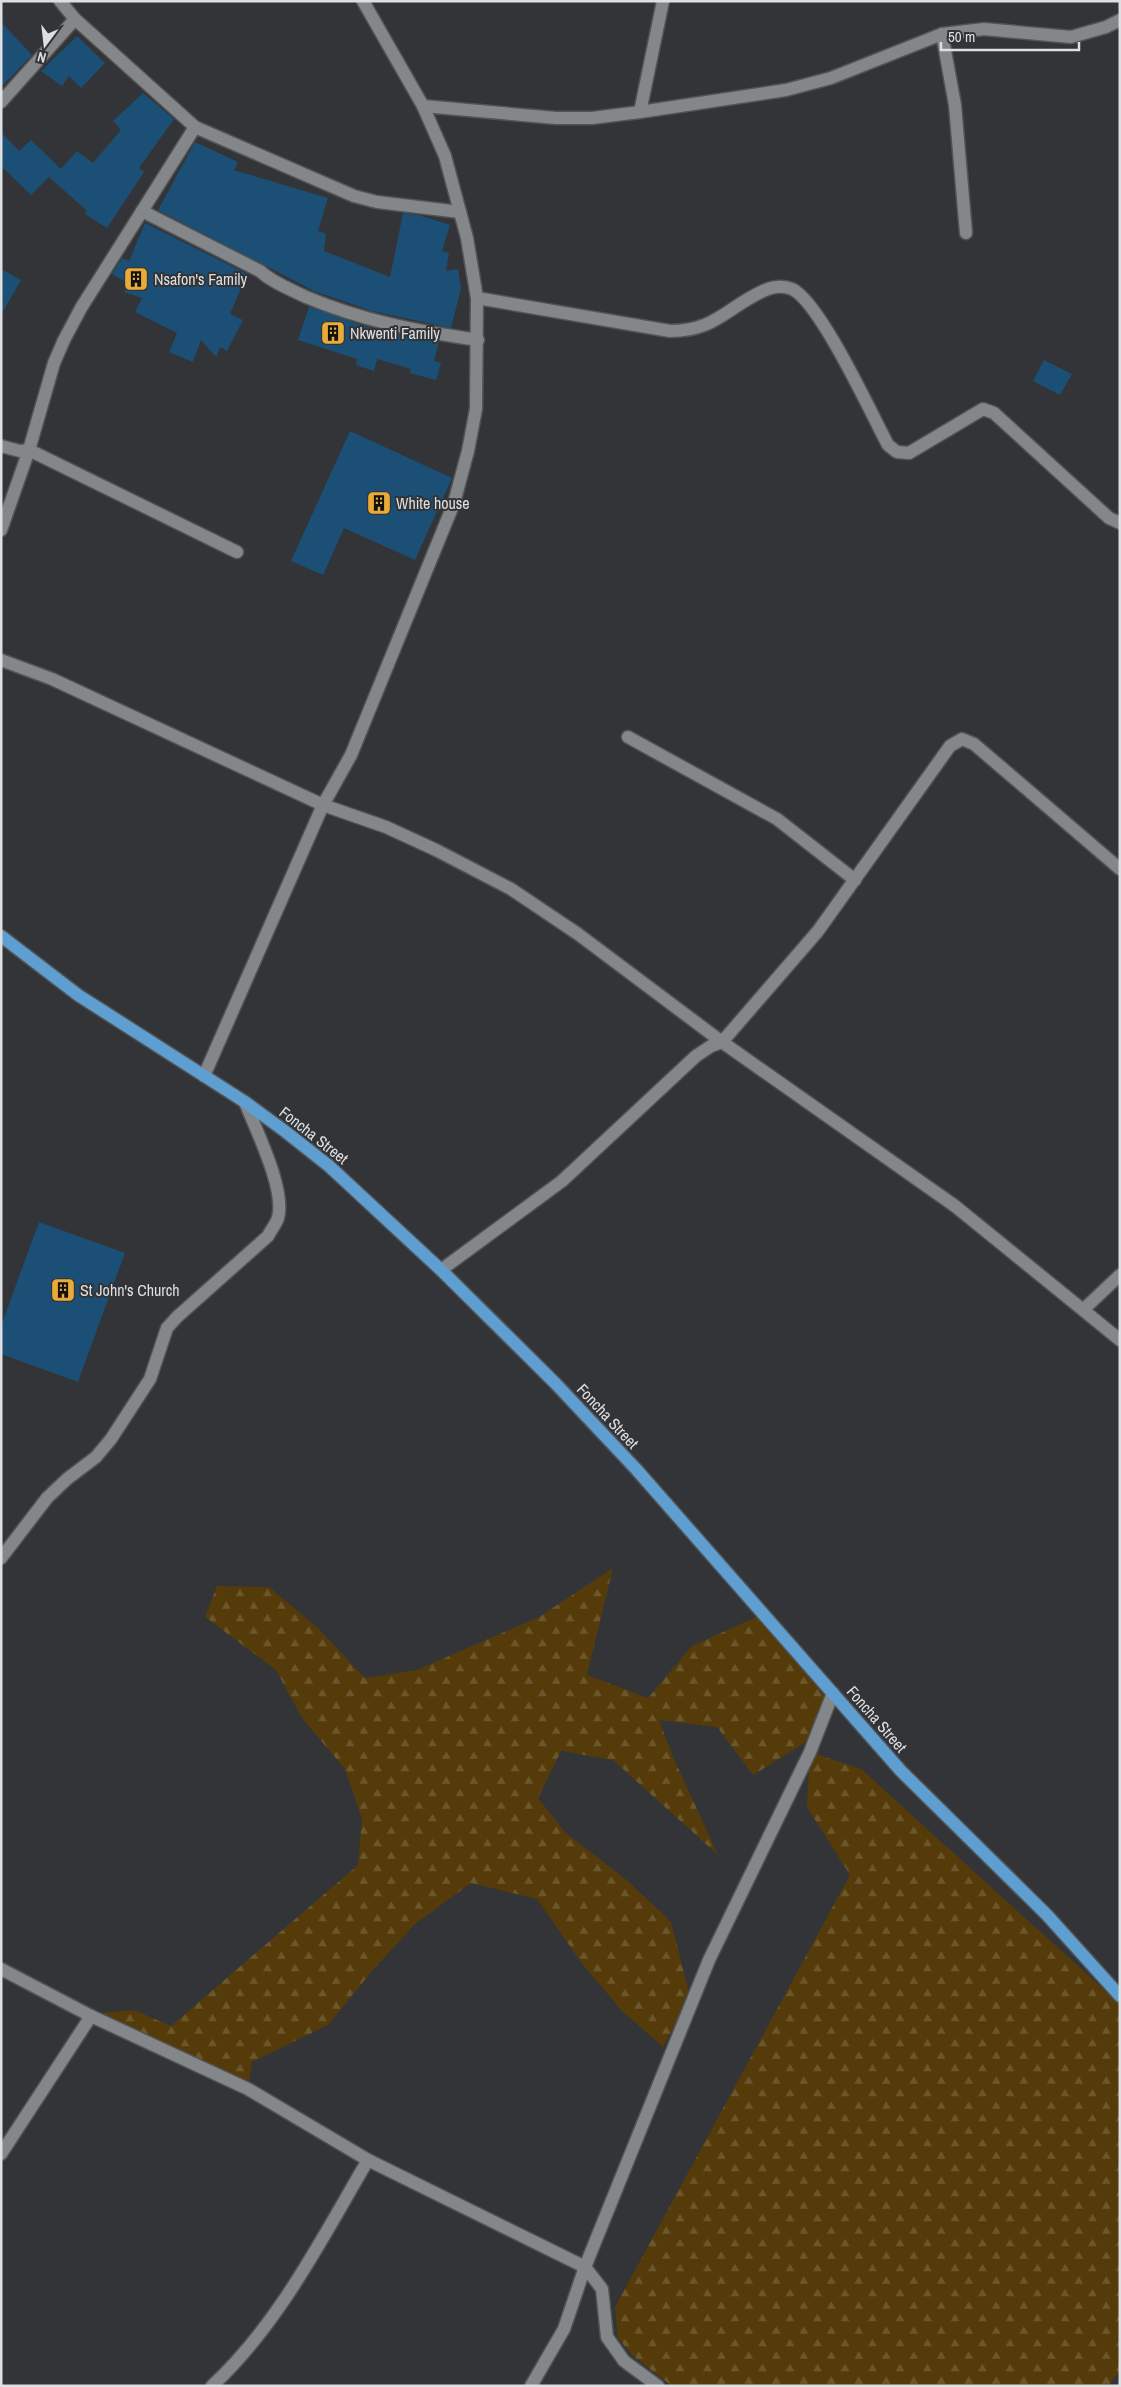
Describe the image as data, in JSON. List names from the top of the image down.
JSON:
{
  "streets": {
    "main road": ["Foncha Street"]
  },
  "places": {
    "building": [
      "Nsafon's Family",
      "Nkwenti Family",
      "White house",
      "St John's Church"
    ]
  },
  "scale_bar": "50 m",
  "north": "bottom"
}
